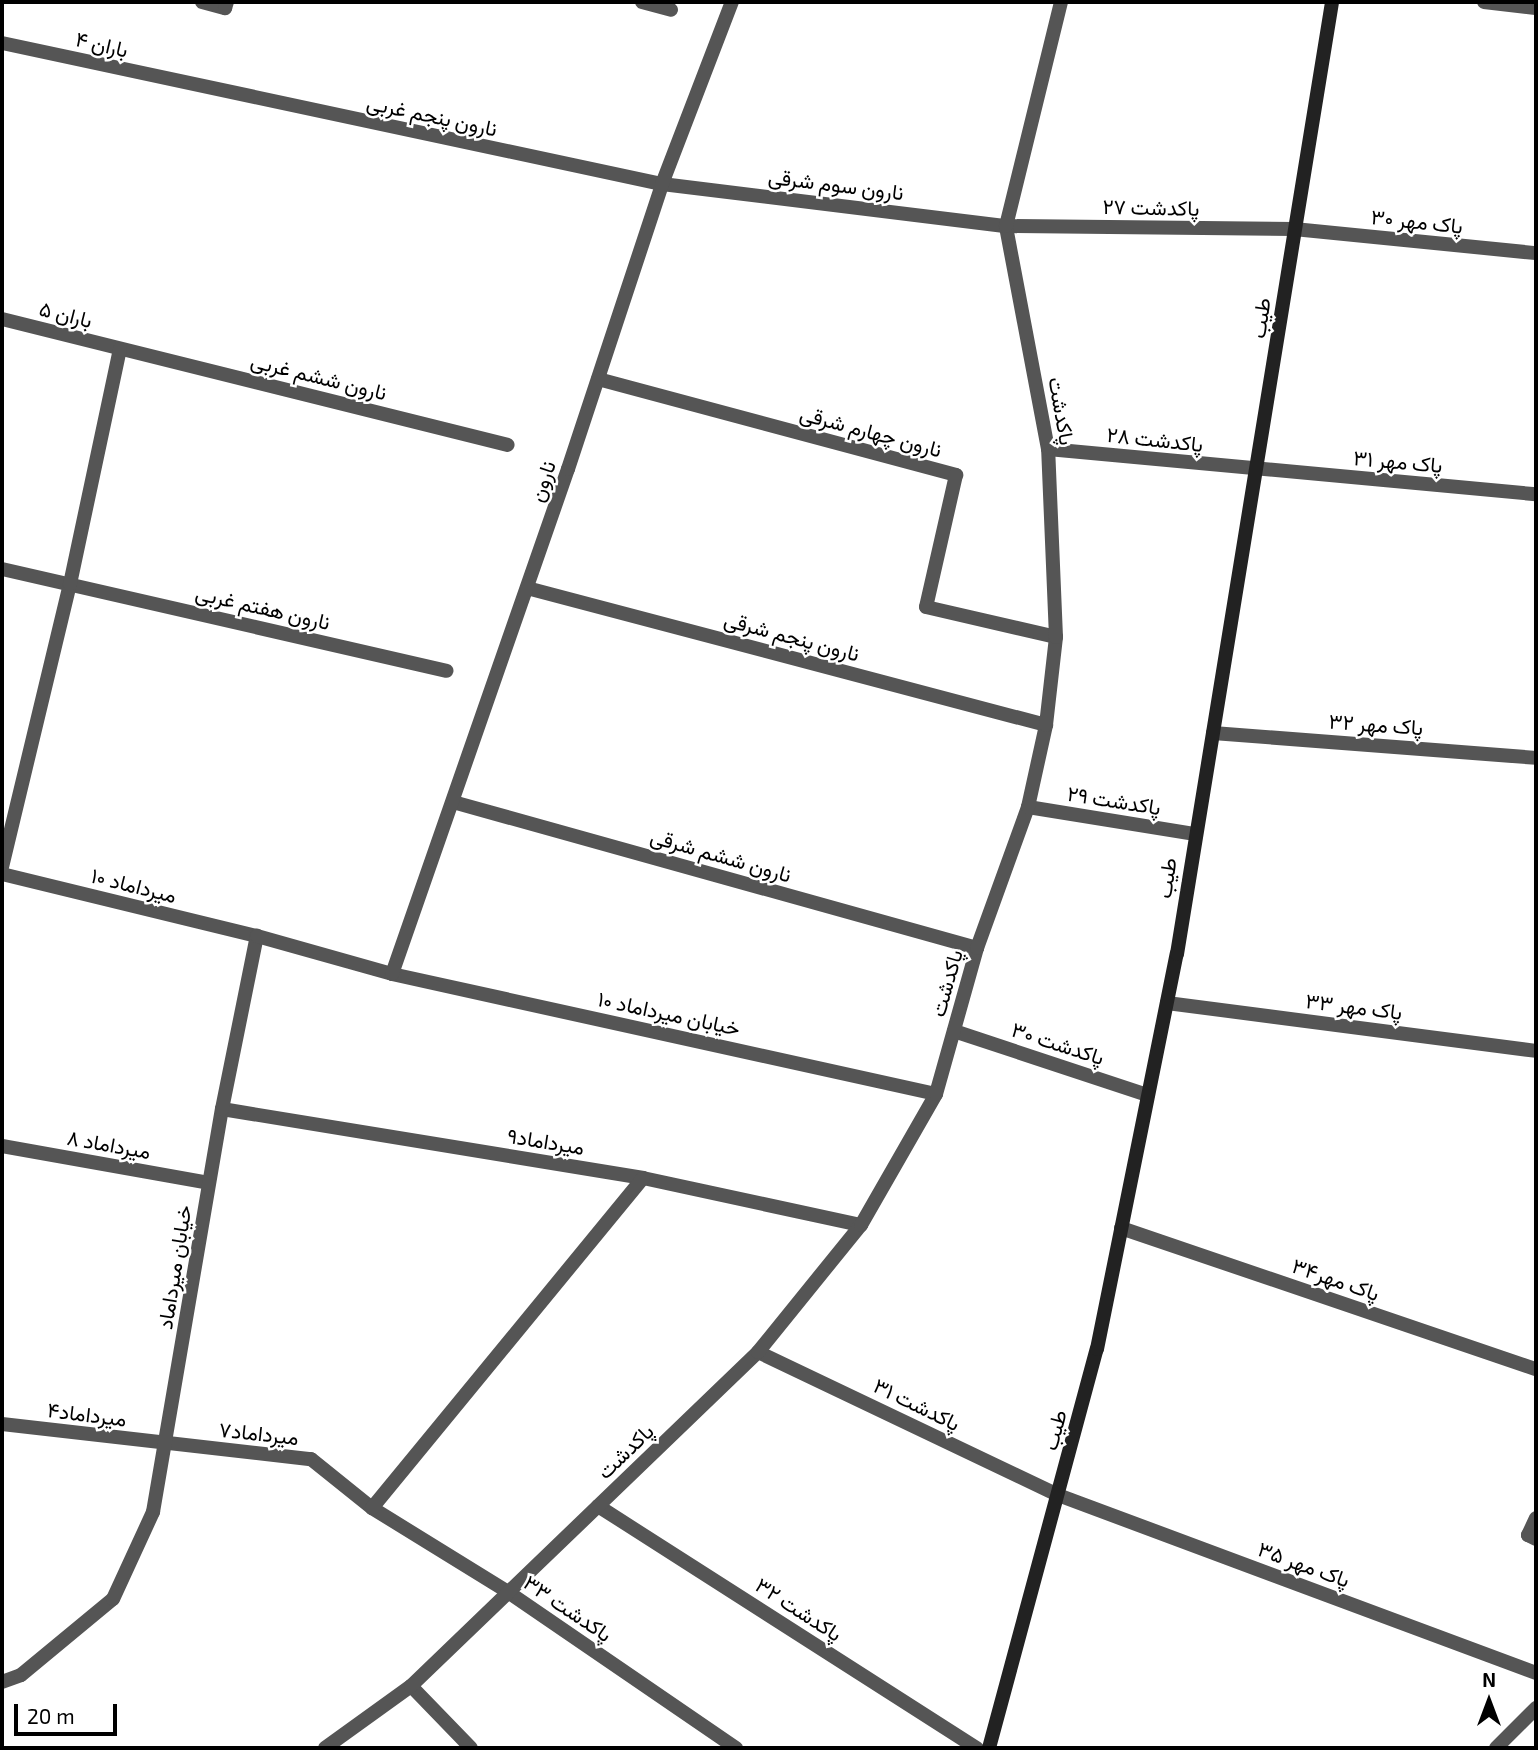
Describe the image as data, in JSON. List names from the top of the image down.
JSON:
{
  "streets": {
    "main road": ["طیب"],
    "street": [
      "باران ۴",
      "نارون پنجم غربی",
      "نارون سوم شرقی",
      "پاکدشت ۲۷",
      "پاک مهر ۳۰",
      "باران ۵",
      "نارون ششم غربی",
      "پاکدشت",
      "نارون چهارم شرقی",
      "پاکدشت ۲۸",
      "پاک مهر ۳۱",
      "نارون",
      "نارون هفتم غربی",
      "نارون پنجم شرقی",
      "پاک مهر ۳۲",
      "پاکدشت ۲۹",
      "نارون ششم شرقی",
      "میرداماد ۱۰",
      "پاک مهر ۳۳",
      "۱۰ خیابان میرداماد",
      "پاکدشت ۳۰",
      "میرداماد۹",
      "میرداماد ۸",
      "خیابان میرداماد",
      "پاک مهر۳۴",
      "پاکدشت ۳۱",
      "میرداماد۴",
      "میرداماد۷",
      "پاک مهر ۳۵",
      "پاکدشت ۳۳",
      "پاکدشت ۳۲"
    ]
  },
  "crossings": [
    ["باران ۴", "نارون پنجم غربی"],
    ["نارون پنجم غربی", "نارون سوم شرقی"],
    ["نارون پنجم غربی", "نارون"],
    ["نارون سوم شرقی", "پاکدشت ۲۷"],
    ["نارون سوم شرقی", "پاکدشت"],
    ["نارون سوم شرقی", "نارون"],
    ["پاکدشت ۲۷", "پاک مهر ۳۰"],
    ["پاکدشت ۲۷", "طیب"],
    ["پاکدشت ۲۷", "پاکدشت"],
    ["پاک مهر ۳۰", "طیب"],
    ["باران ۵", "نارون ششم غربی"],
    ["طیب", "پاکدشت ۲۸"],
    ["طیب", "پاک مهر ۳۱"],
    ["طیب", "پاک مهر ۳۲"],
    ["طیب", "پاکدشت ۲۹"],
    ["طیب", "پاک مهر ۳۳"],
    ["طیب", "پاکدشت ۳۰"],
    ["طیب", "پاک مهر۳۴"],
    ["طیب", "پاکدشت ۳۱"],
    ["طیب", "پاک مهر ۳۵"],
    ["پاکدشت", "نارون چهارم شرقی"],
    ["پاکدشت", "پاکدشت ۲۸"],
    ["پاکدشت", "نارون پنجم شرقی"],
    ["پاکدشت", "پاکدشت ۲۹"],
    ["پاکدشت", "نارون ششم شرقی"],
    ["پاکدشت", "۱۰ خیابان میرداماد"],
    ["پاکدشت", "پاکدشت ۳۰"],
    ["پاکدشت", "میرداماد۹"],
    ["پاکدشت", "پاکدشت ۳۱"],
    ["پاکدشت", "پاکدشت ۳۳"],
    ["پاکدشت", "پاکدشت ۳۲"],
    ["نارون چهارم شرقی", "نارون"],
    ["پاکدشت ۲۸", "پاک مهر ۳۱"],
    ["نارون", "نارون پنجم شرقی"],
    ["نارون", "نارون ششم شرقی"],
    ["نارون", "۱۰ خیابان میرداماد"],
    ["میرداماد ۱۰", "خیابان میرداماد"],
    ["میرداماد۹", "خیابان میرداماد"],
    ["میرداماد ۸", "خیابان میرداماد"],
    ["خیابان میرداماد", "میرداماد۴"],
    ["خیابان میرداماد", "میرداماد۷"],
    ["پاکدشت ۳۱", "پاک مهر ۳۵"],
    ["میرداماد۴", "میرداماد۷"],
    ["میرداماد۷", "پاکدشت ۳۳"]
  ],
  "scale_bar": "20 m",
  "north": "top"
}
